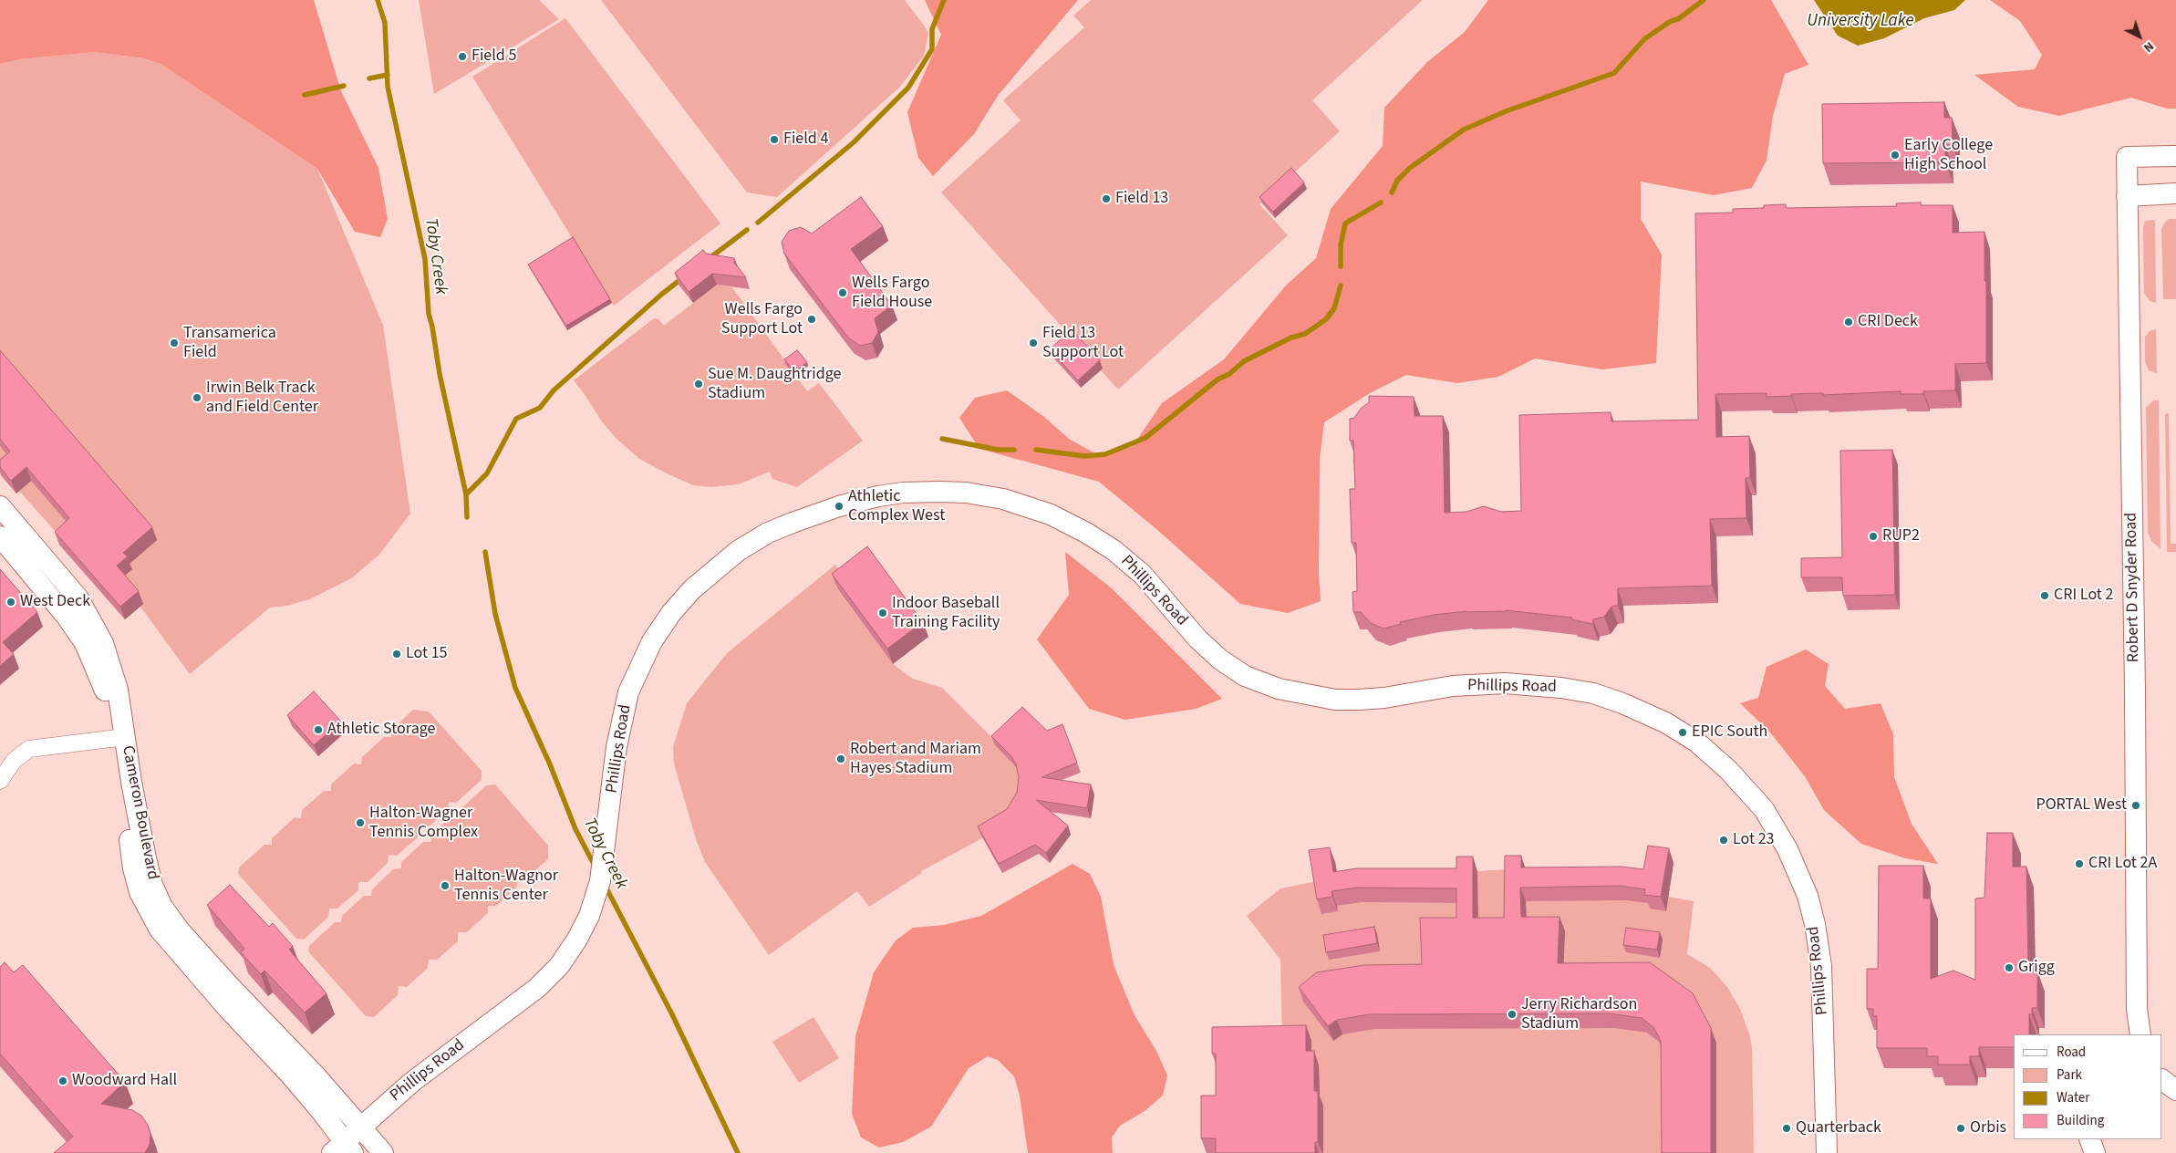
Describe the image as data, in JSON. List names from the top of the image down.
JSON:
{
  "streets": {
    "street": ["Robert D Snyder Road", "Phillips Road", "Cameron Boulevard"]
  },
  "crossings": [
    ["Phillips Road", "Cameron Boulevard"]
  ],
  "water": ["University Lake", "Toby Creek"],
  "places": [
    "Field 5",
    "Field 4",
    "Early College High School",
    "Field 13",
    "Wells Fargo Field House",
    "Wells Fargo Support Lot",
    "CRI Deck",
    "Transamerica Field",
    "Field 13 Support Lot",
    "Sue M. Daughtridge Stadium",
    "Irwin Belk Track and Field Center",
    "Athletic Complex West",
    "RUP2",
    "CRI Lot 2",
    "West Deck",
    "Indoor Baseball Training Facility",
    "Lot 15",
    "Athletic Storage",
    "EPIC South",
    "Robert and Mariam Hayes Stadium",
    "PORTAL West",
    "Halton-Wagner Tennis Complex",
    "Lot 23",
    "CRI Lot 2A",
    "Halton-Wagnor Tennis Center",
    "Grigg",
    "Jerry Richardson Stadium",
    "Woodward Hall",
    "Quarterback",
    "Orbis"
  ],
  "legend": [
    "Road",
    "Park",
    "Water",
    "Building"
  ],
  "north": "bottom right"
}
